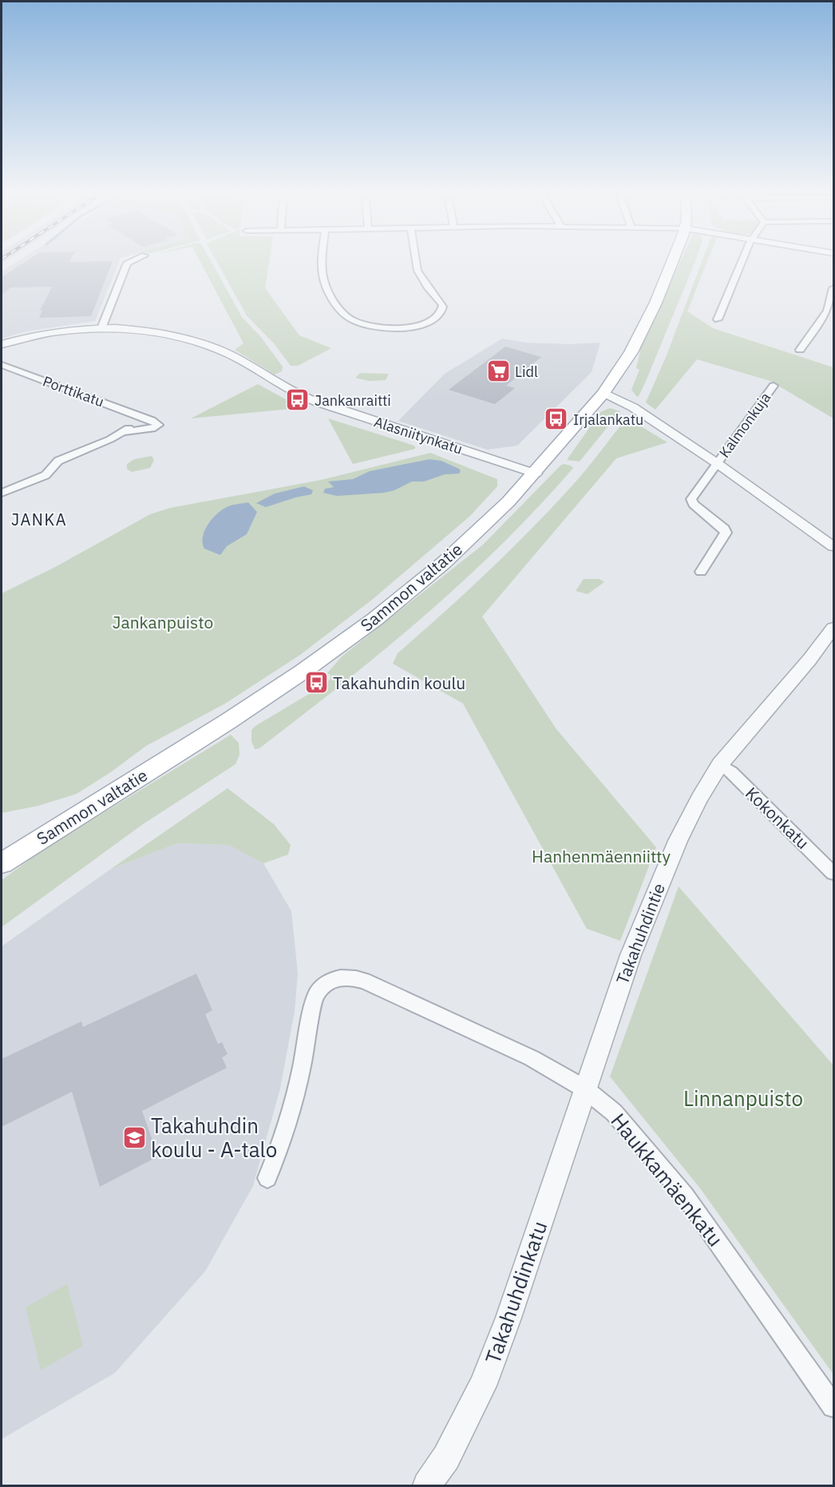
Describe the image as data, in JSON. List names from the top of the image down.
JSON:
{
  "streets": {
    "main road": ["Sammon valtatie"],
    "street": [
      "Porttikatu",
      "Kalmonkuja",
      "Alasniitynkatu",
      "Kokonkatu",
      "Takahuhdintie",
      "Haukkamäenkatu",
      "Takahuhdinkatu"
    ]
  },
  "crossings": [
    ["Alasniitynkatu", "Sammon valtatie"],
    ["Kokonkatu", "Takahuhdintie"],
    ["Takahuhdintie", "Haukkamäenkatu"],
    ["Takahuhdintie", "Takahuhdinkatu"],
    ["Haukkamäenkatu", "Takahuhdinkatu"]
  ],
  "districts": ["JANKA"],
  "parks": ["Jankanpuisto", "Hanhenmäenniitty", "Linnanpuisto"],
  "places": {
    "supermarket": ["Lidl"],
    "bus stop": ["Jankanraitti", "Irjalankatu", "Takahuhdin koulu"],
    "school or university": ["Takahuhdin koulu - A-talo"]
  }
}
